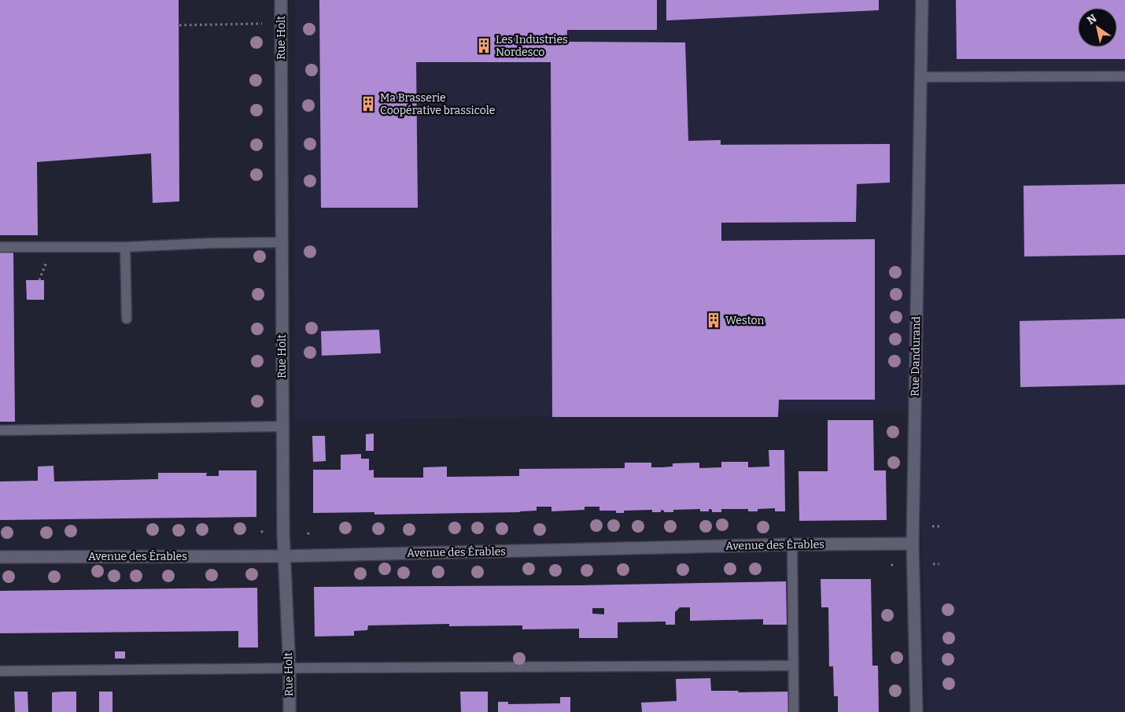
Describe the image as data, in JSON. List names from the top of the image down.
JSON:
{
  "streets": {
    "street": ["Rue Holt", "Rue Dandurand", "Avenue des Érables"]
  },
  "crossings": [
    ["Rue Holt", "Avenue des Érables"],
    ["Rue Dandurand", "Avenue des Érables"]
  ],
  "places": {
    "building": ["Les Industries Nordesco", "Ma Brasserie Coopérative brassicole", "Weston"]
  },
  "north": "top left"
}
